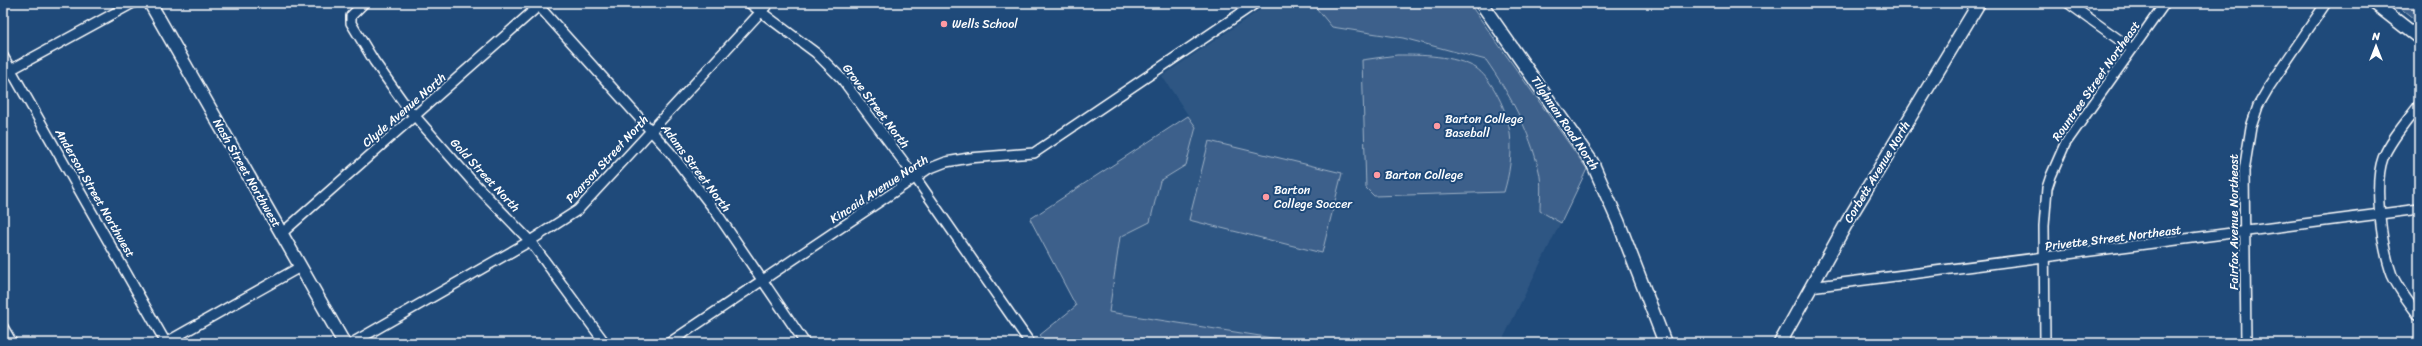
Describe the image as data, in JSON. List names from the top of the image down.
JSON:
{
  "streets": {
    "street": [
      "Rountree Street Northeast",
      "Grove Street North",
      "Clyde Avenue North",
      "Tilghman Road North",
      "Pearson Street North",
      "Adams Street North",
      "Corbett Avenue North",
      "Nash Street Northwest",
      "Gold Street North",
      "Kincaid Avenue North",
      "Anderson Street Northwest",
      "Fairfax Avenue Northeast",
      "Privette Street Northeast"
    ]
  },
  "crossings": [
    ["Rountree Street Northeast", "Privette Street Northeast"],
    ["Grove Street North", "Pearson Street North"],
    ["Grove Street North", "Kincaid Avenue North"],
    ["Clyde Avenue North", "Adams Street North"],
    ["Clyde Avenue North", "Nash Street Northwest"],
    ["Clyde Avenue North", "Gold Street North"],
    ["Pearson Street North", "Adams Street North"],
    ["Pearson Street North", "Gold Street North"],
    ["Adams Street North", "Kincaid Avenue North"],
    ["Corbett Avenue North", "Privette Street Northeast"],
    ["Fairfax Avenue Northeast", "Privette Street Northeast"]
  ],
  "places": [
    "Wells School",
    "Barton College Baseball",
    "Barton College",
    "Barton College Soccer"
  ],
  "north": "top"
}
